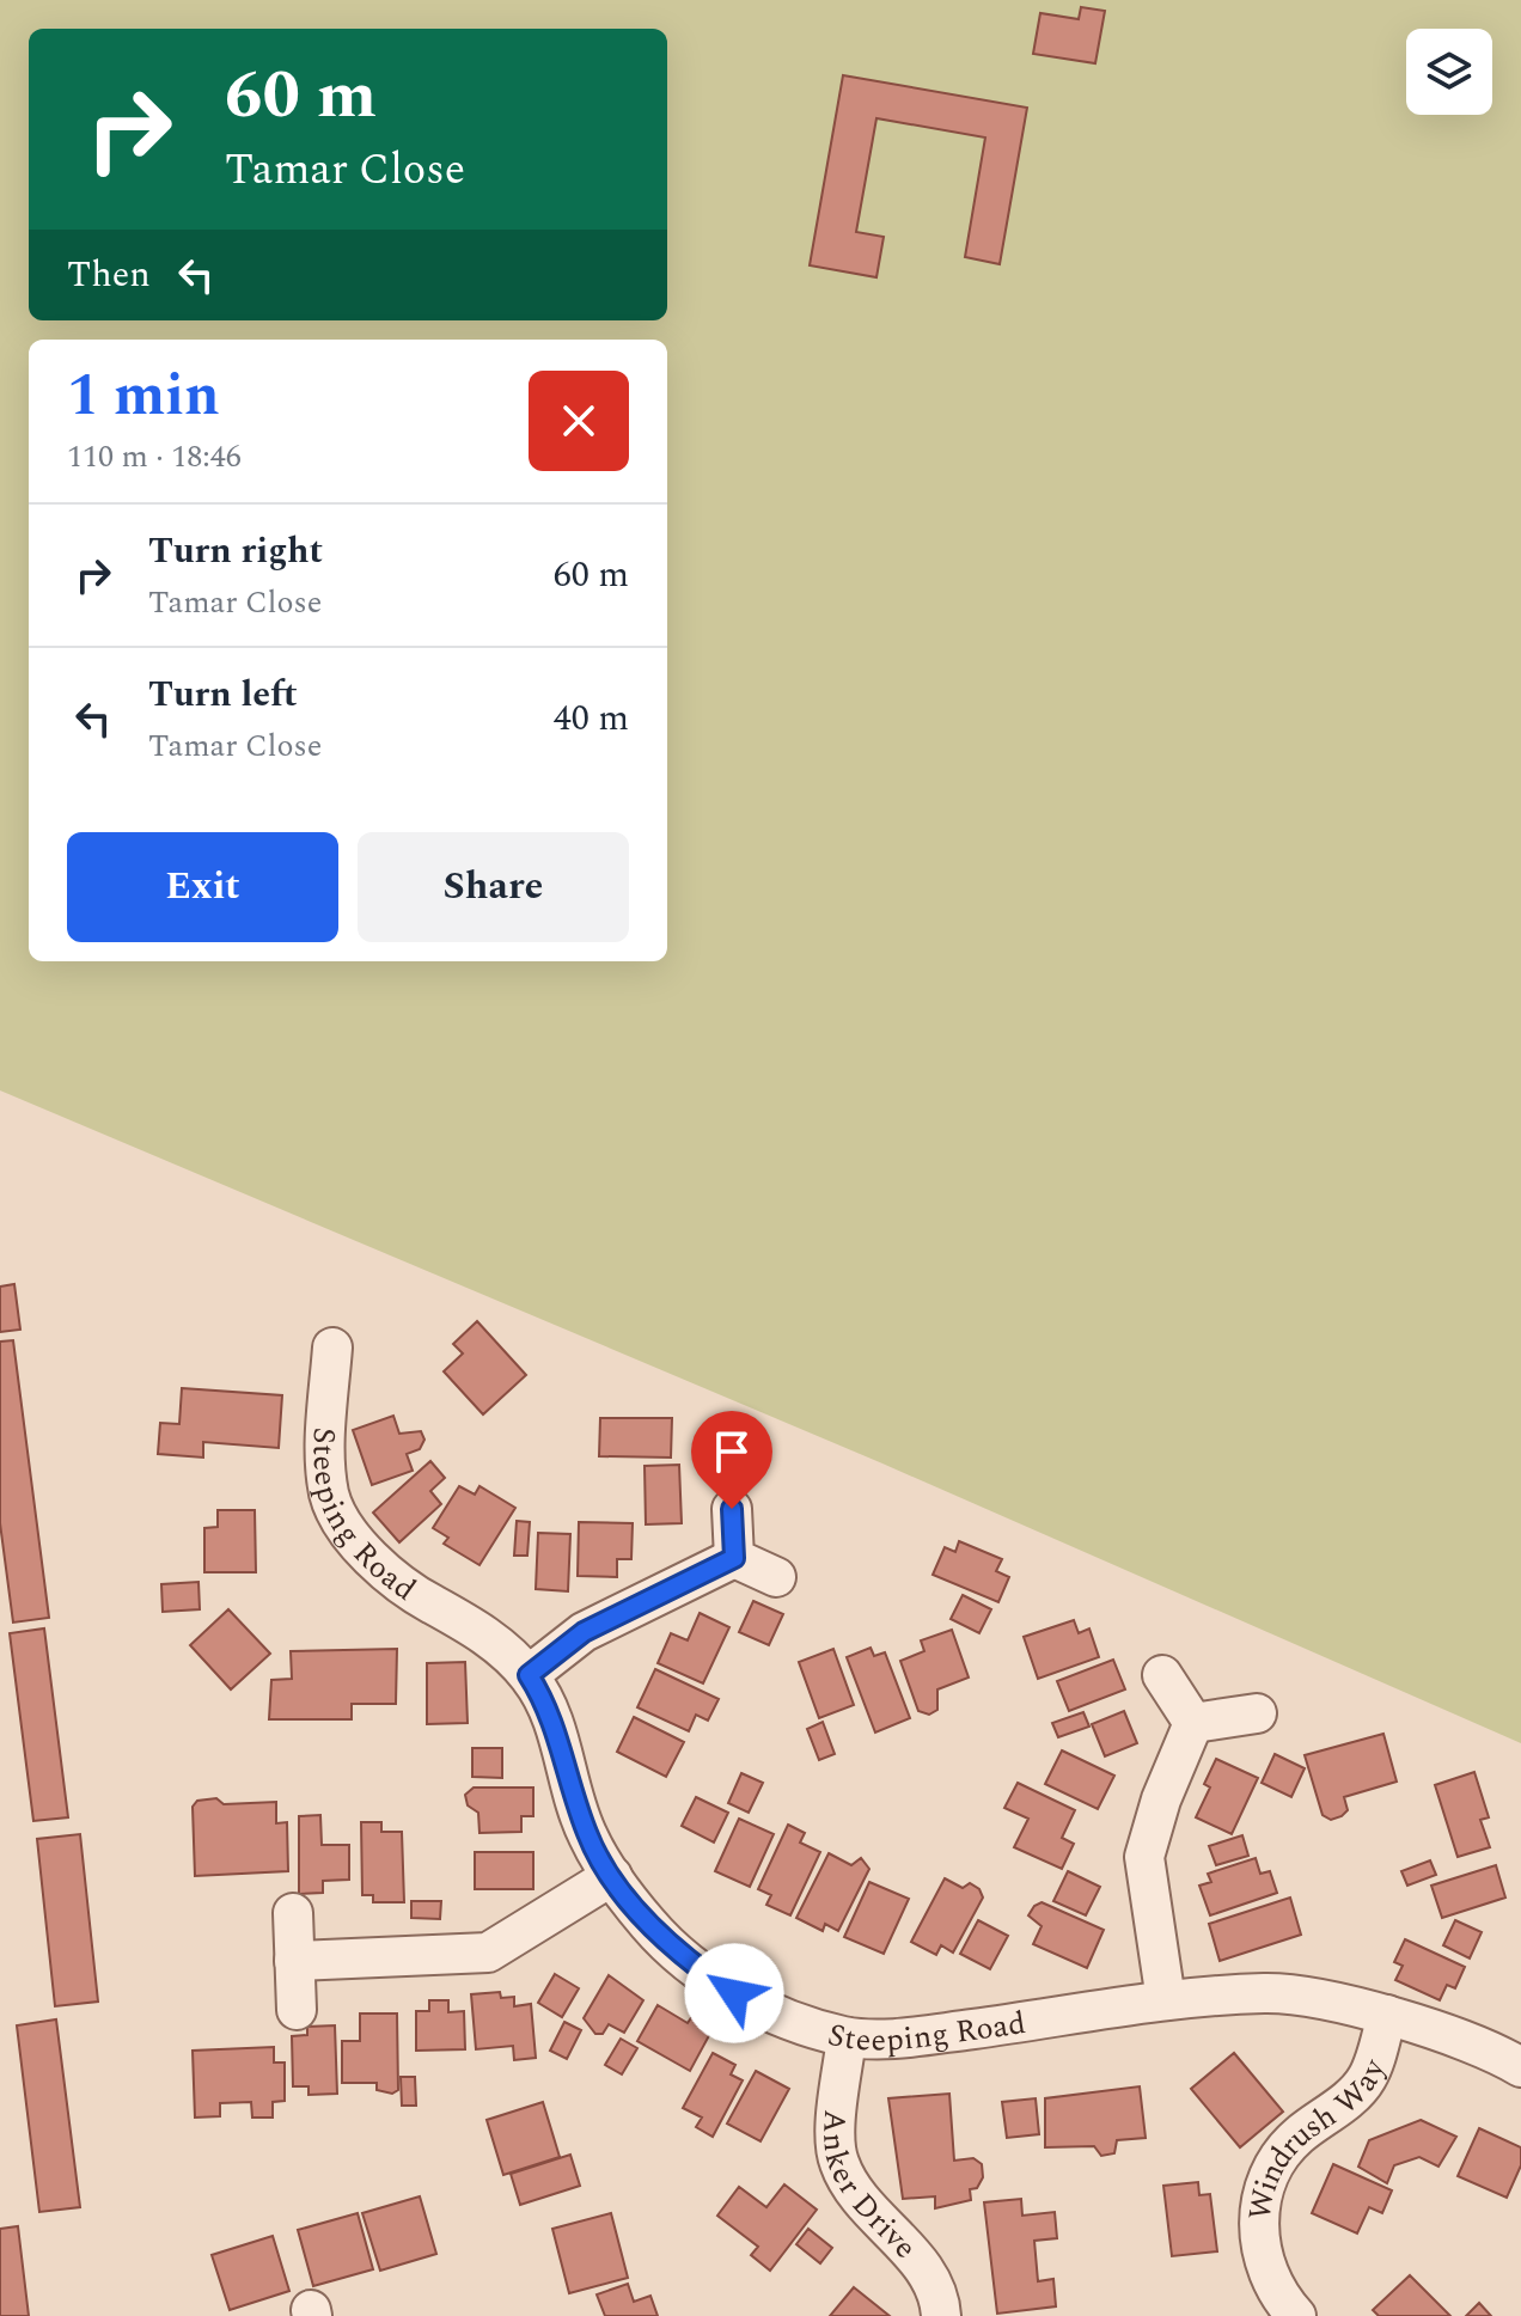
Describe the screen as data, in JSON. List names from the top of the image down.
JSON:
{
  "streets": {
    "street": ["Steeping Road", "Windrush Way", "Anker Drive"]
  },
  "crossings": [
    ["Steeping Road", "Windrush Way"],
    ["Steeping Road", "Anker Drive"]
  ],
  "page": {
    "turn": ["60 m", "Tamar Close"],
    "then": "Then",
    "heading": ["1 min", "110 m · 18:46"],
    "list": [
      {
        "name": "Turn right",
        "note": "Tamar Close",
        "value": "60 m"
      },
      {
        "name": "Turn left",
        "note": "Tamar Close",
        "value": "40 m"
      }
    ],
    "buttons": ["Exit", "Share"]
  }
}
